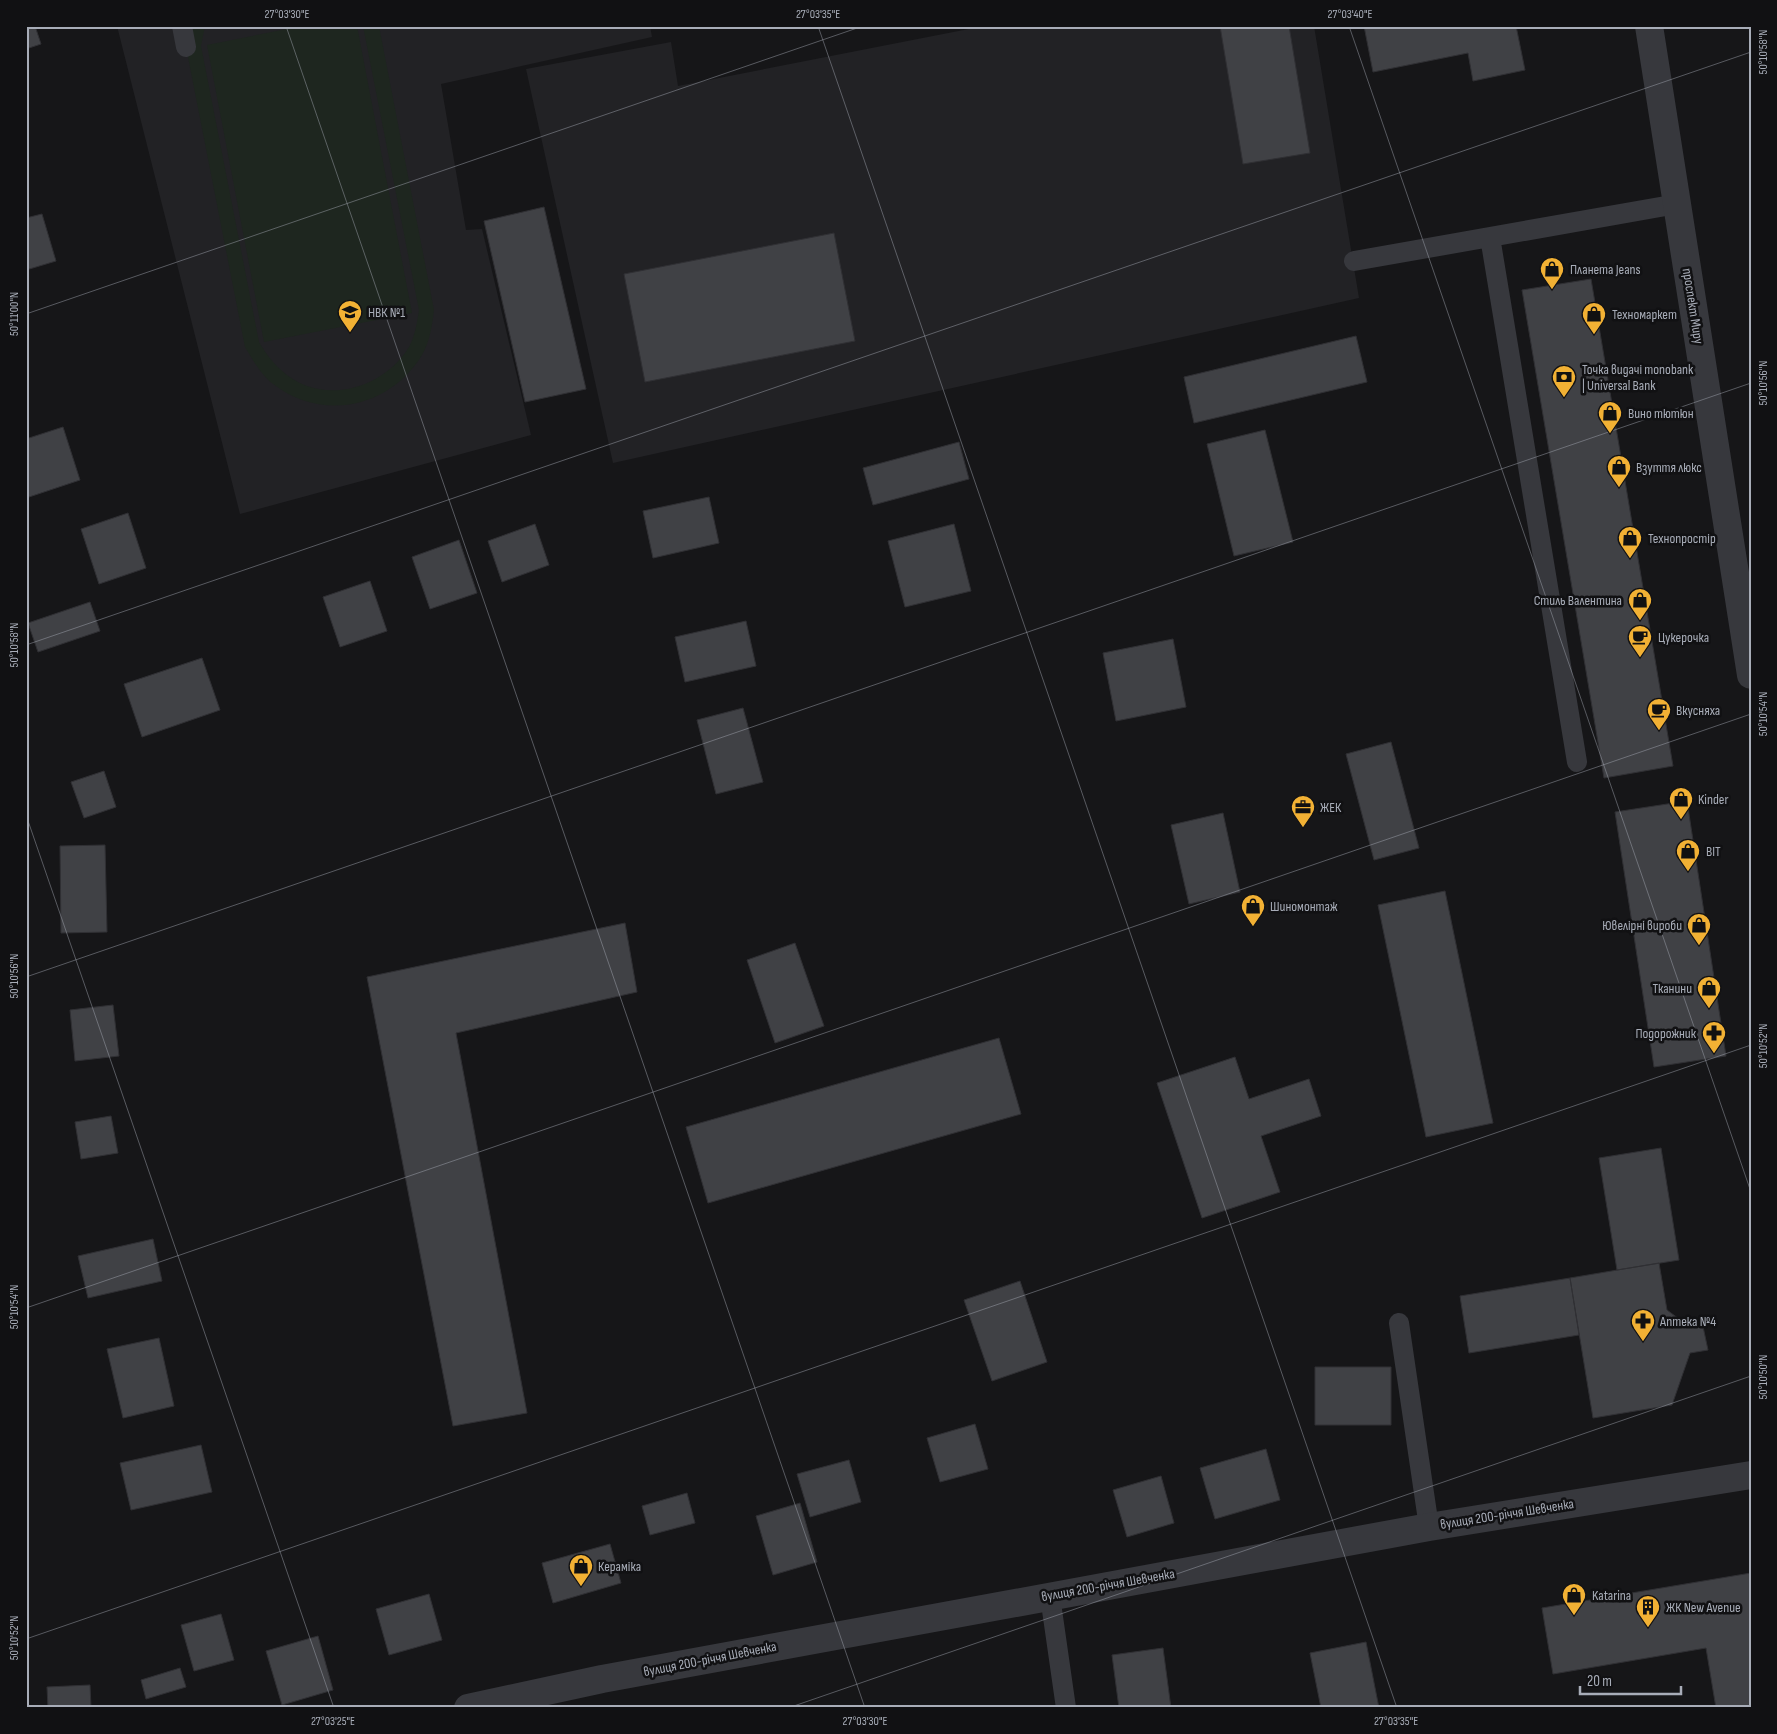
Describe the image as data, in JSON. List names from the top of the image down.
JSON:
{
  "streets": {
    "street": ["проспект Миру", "вулиця 200-річчя Шевченка"]
  },
  "places": {
    "shop": [
      "Планета Jeans",
      "Техномаркет",
      "Вино тютюн",
      "Взуття люкс",
      "Технопростір",
      "Стиль Валентина",
      "Kinder",
      "ВІТ",
      "Шиномонтаж",
      "Ювелірні вироби",
      "Тканини",
      "Кераміка",
      "Katarina"
    ],
    "school or university": ["НВК №1"],
    "bank": ["Точка видачі monobank | Universal Bank"],
    "cafe": ["Цукерочка", "Вкусняха"],
    "office": ["ЖЕК"],
    "pharmacy": ["Подорожник", "Аптека №4"],
    "building": ["ЖК New Avenue"]
  },
  "scale_bar": "20 m",
  "coordinates": [
    "27°03'30\"E",
    "27°03'35\"E",
    "27°03'40\"E",
    "50°10'58\"N",
    "50°11'00\"N",
    "50°10'56\"N",
    "50°10'54\"N",
    "50°10'52\"N",
    "50°10'50\"N",
    "27°03'25\"E"
  ]
}
